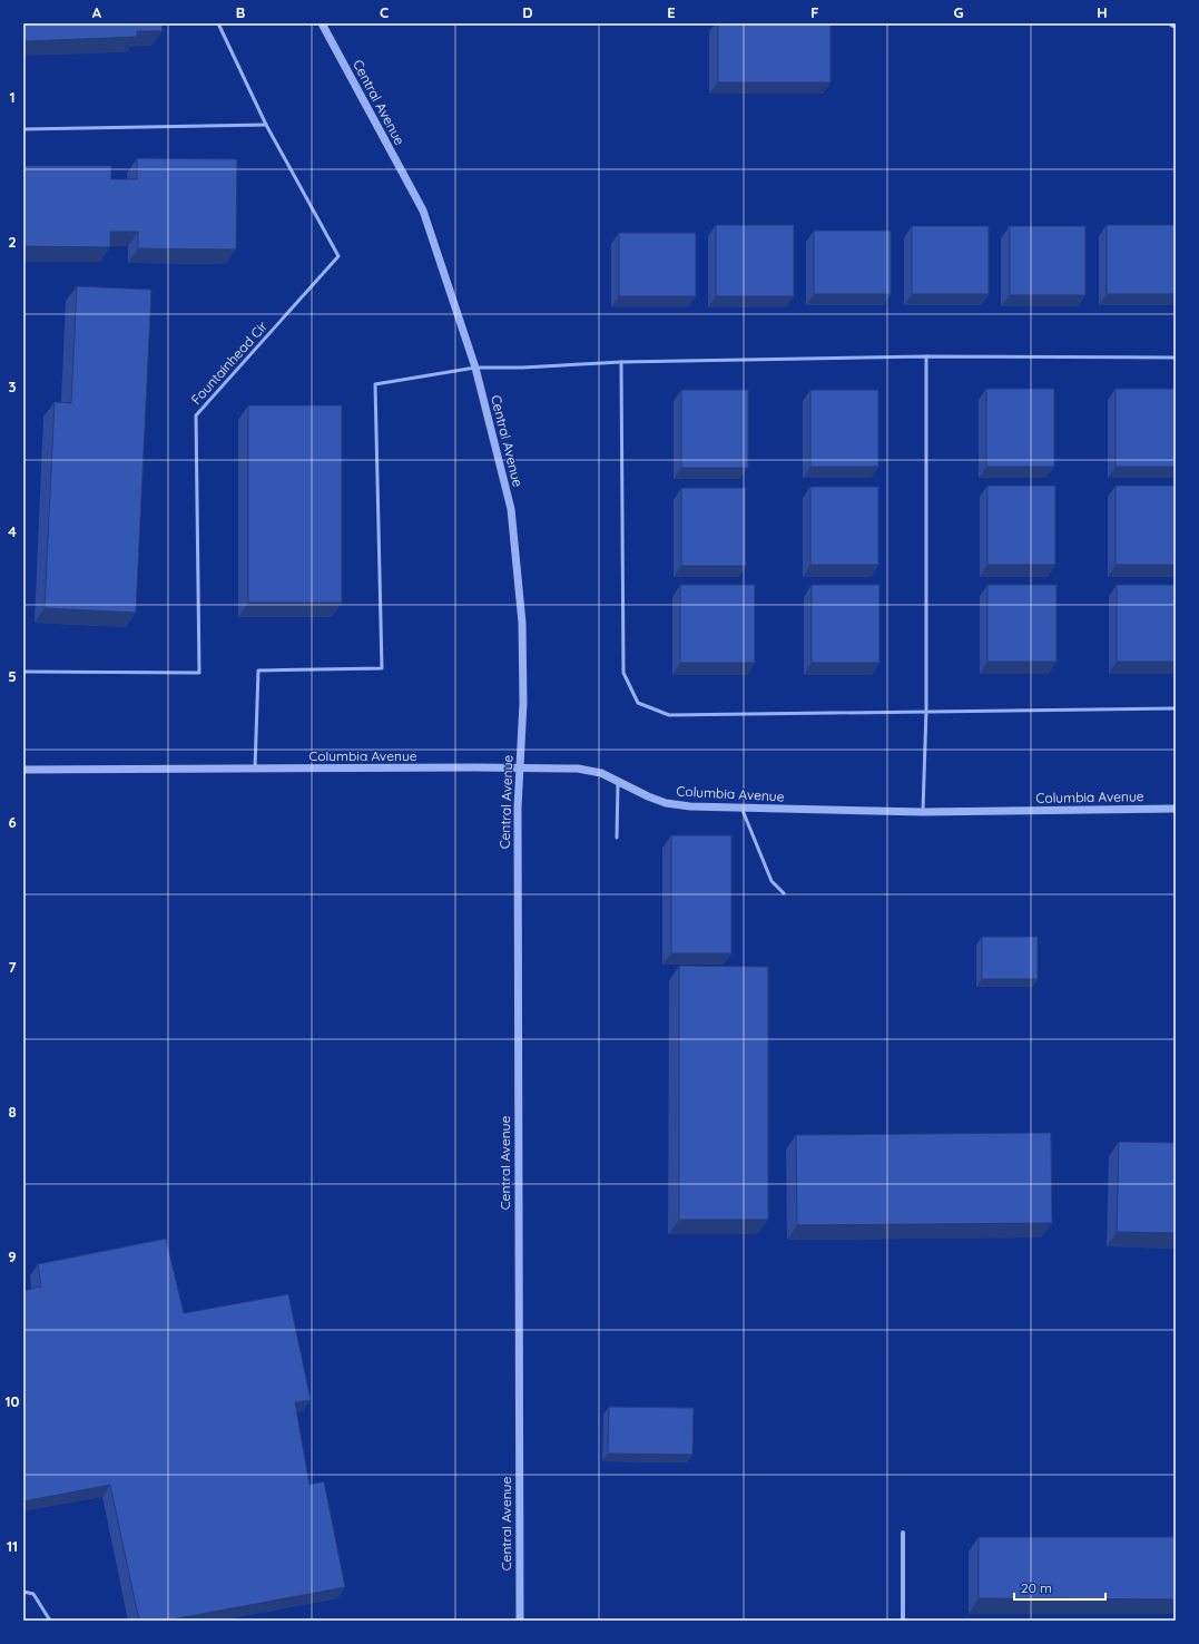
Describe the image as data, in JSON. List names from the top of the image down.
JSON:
{
  "streets": {
    "street": ["Central Avenue", "Columbia Avenue"],
    "lane": ["Fountainhead Cir"]
  },
  "crossings": [
    ["Central Avenue", "Columbia Avenue"]
  ],
  "scale_bar": "20 m",
  "grid": {
    "columns": [
      "A",
      "B",
      "C",
      "D",
      "E",
      "F",
      "G",
      "H"
    ],
    "rows": [
      "1",
      "2",
      "3",
      "4",
      "5",
      "6",
      "7",
      "8",
      "9",
      "10",
      "11"
    ]
  }
}
